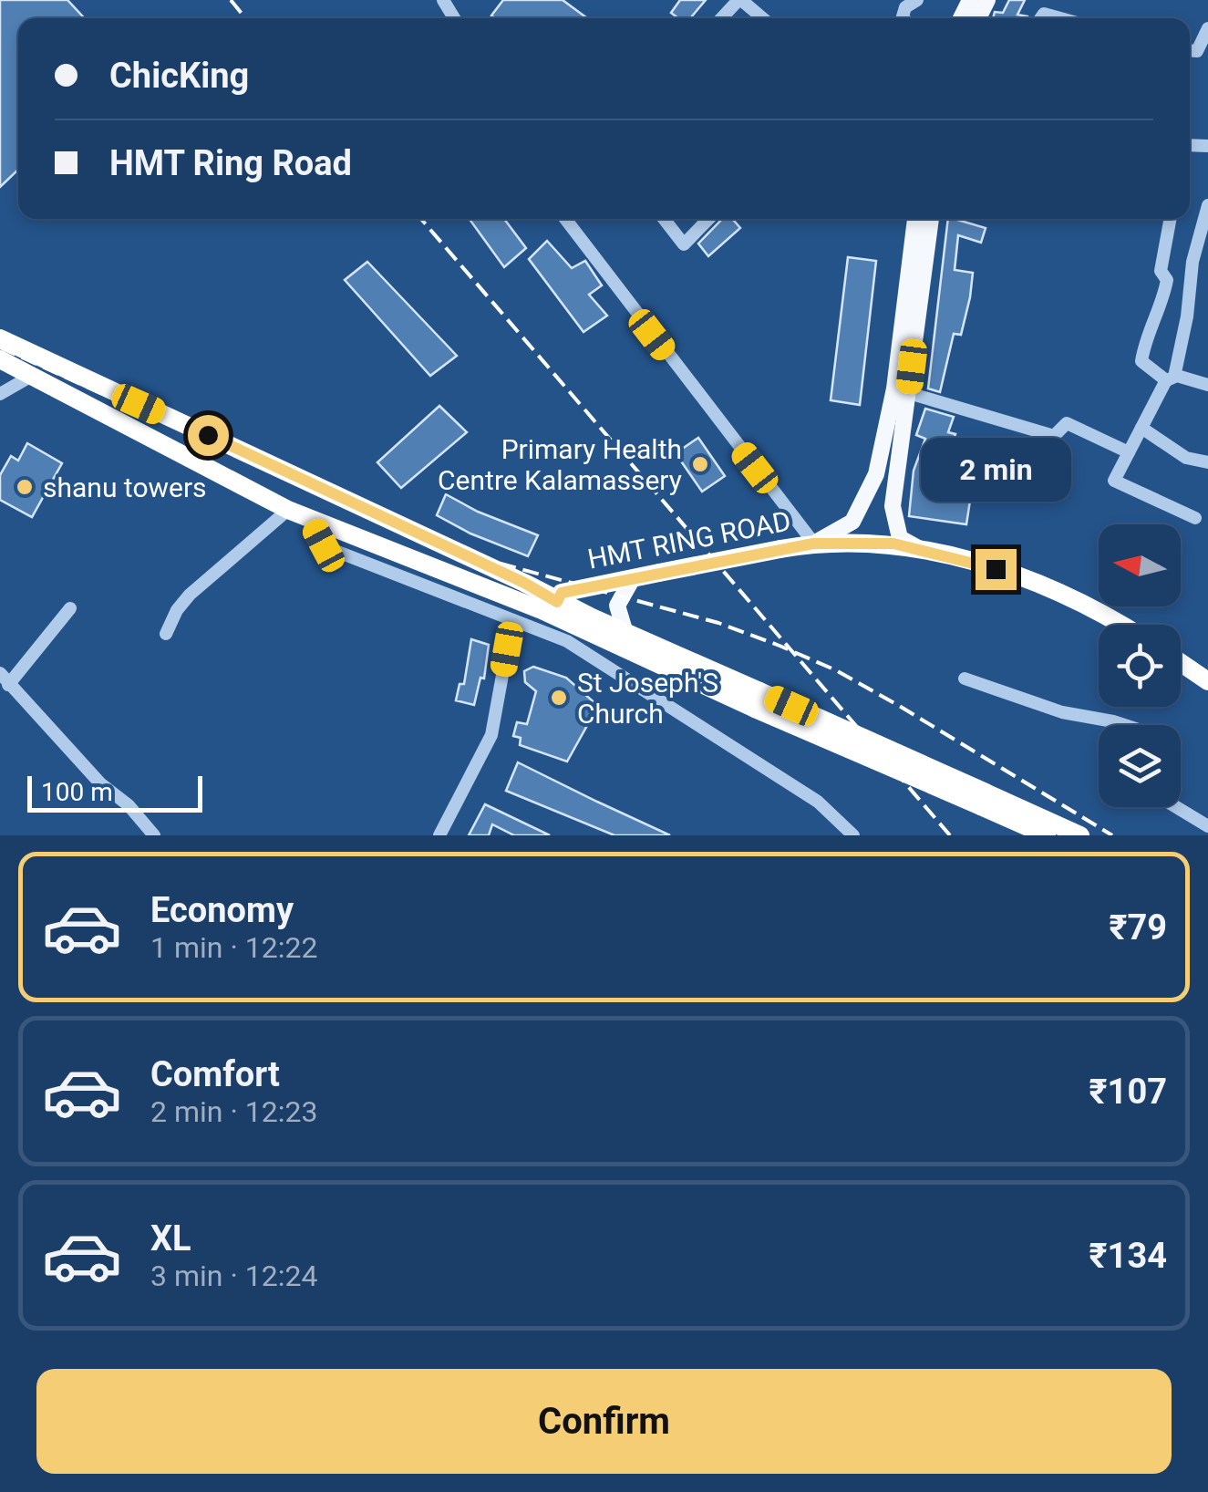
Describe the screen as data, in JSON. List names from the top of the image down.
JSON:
{
  "streets": {
    "highway": ["HMT RING ROAD"]
  },
  "places": ["Primary Health Centre Kalamassery", "shanu towers", "St Joseph'S Church"],
  "scale_bar": "100 m",
  "north": "left",
  "page": {
    "banner": ["ChicKing", "HMT Ring Road"],
    "bubble": "2 min",
    "scale": "100 m",
    "list": [
      {
        "name": "Economy",
        "note": "1 min · 12:22",
        "value": "₹79"
      },
      {
        "name": "Comfort",
        "note": "2 min · 12:23",
        "value": "₹107"
      },
      {
        "name": "XL",
        "note": "3 min · 12:24",
        "value": "₹134"
      }
    ],
    "buttons": "Confirm"
  }
}
